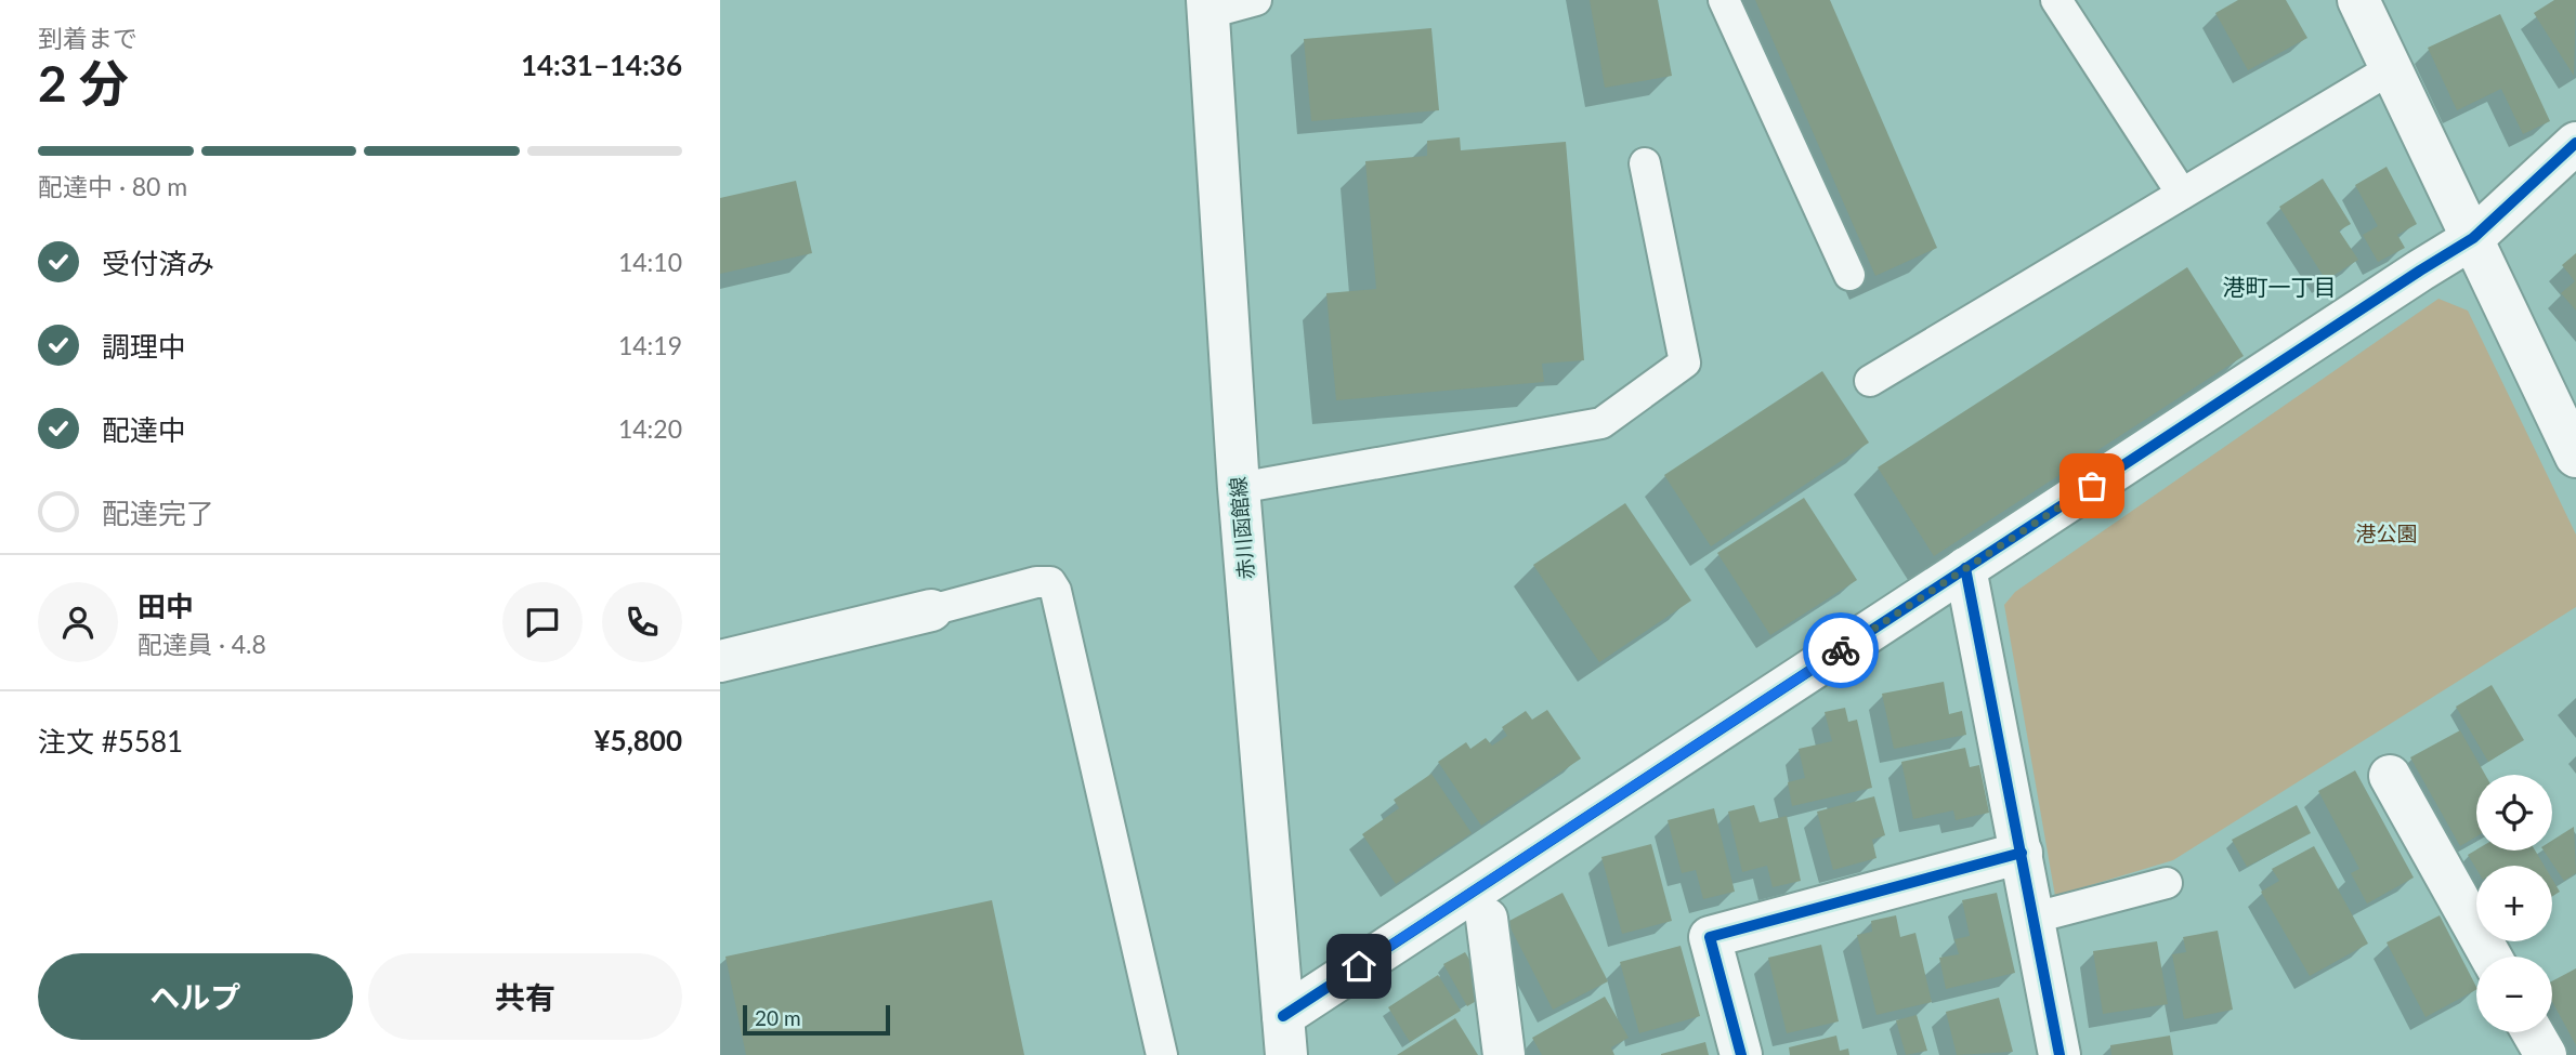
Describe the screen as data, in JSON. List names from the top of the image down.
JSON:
{
  "streets": {
    "street": ["赤川函館線"]
  },
  "districts": ["港町一丁目"],
  "parks": ["港公園"],
  "scale_bar": "20 m",
  "page": {
    "heading": ["2 分", "到着まで", "14:31–14:36"],
    "panel": [
      "田中",
      "配達員 · 4.8",
      "注文 #5581",
      "¥5,800"
    ],
    "bar": "配達中 · 80 m",
    "list": [
      ["受付済み", "14:10"],
      ["調理中", "14:19"],
      ["配達中", "14:20"],
      "配達完了"
    ],
    "map_buttons": ["+", "−"],
    "buttons": ["ヘルプ", "共有"],
    "scale": "20 m"
  }
}
